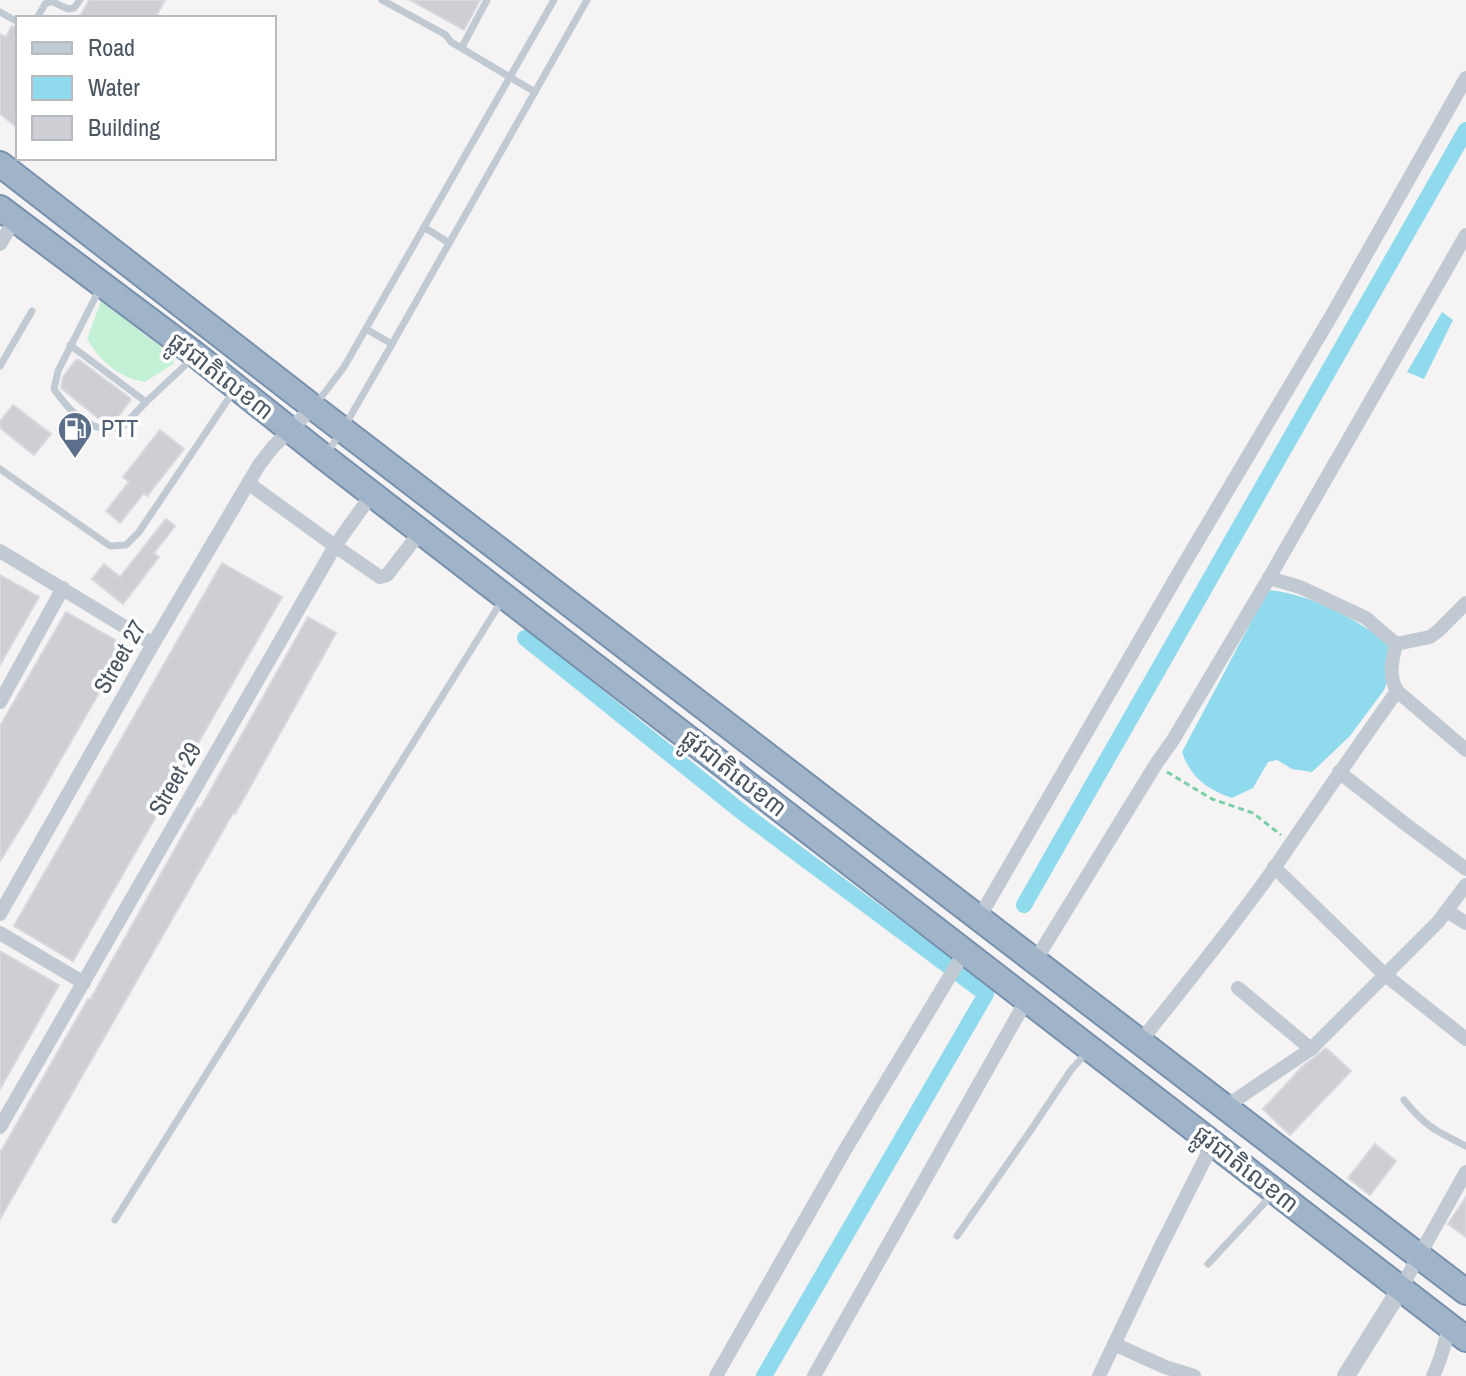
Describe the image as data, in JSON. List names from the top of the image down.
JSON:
{
  "streets": {
    "highway": ["ផ្លូវជាតិលេខ៣"],
    "street": ["Street 27", "Street 29"]
  },
  "crossings": [
    ["ផ្លូវជាតិលេខ៣", "Street 27"],
    ["ផ្លូវជាតិលេខ៣", "Street 29"]
  ],
  "places": {
    "fuel station": ["PTT"]
  },
  "legend": ["Road", "Water", "Building"]
}
